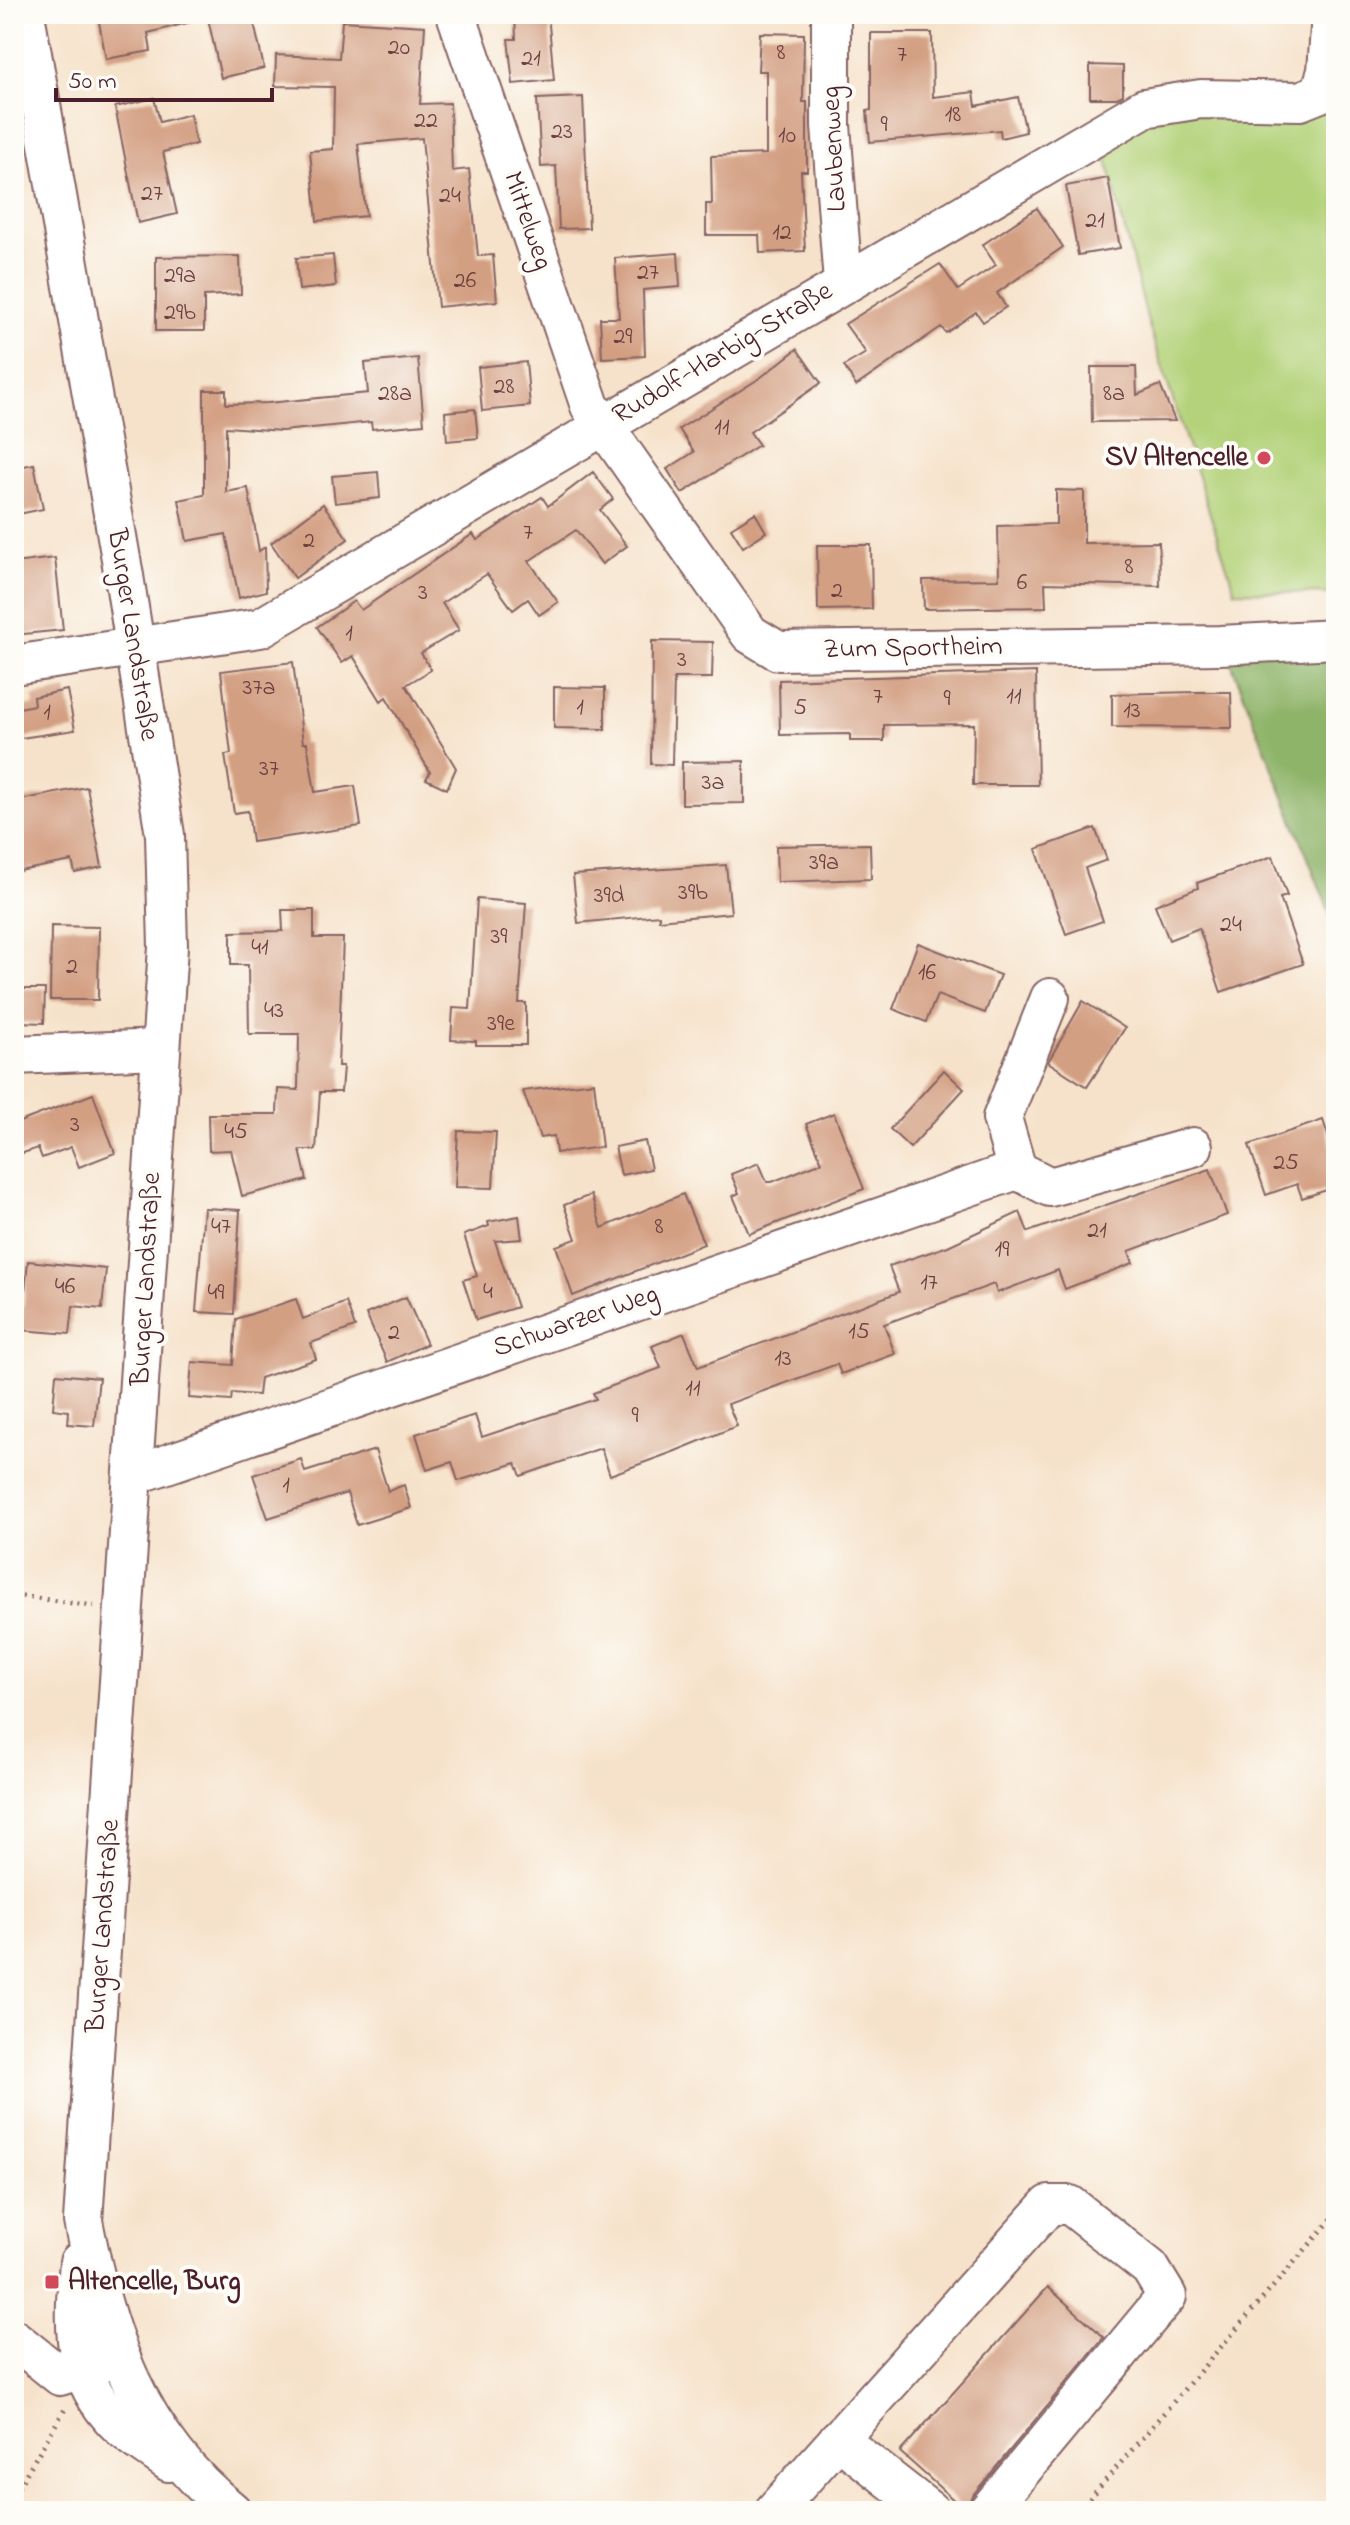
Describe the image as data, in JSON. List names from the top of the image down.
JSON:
{
  "streets": {
    "street": [
      "Laubenweg",
      "Mittelweg",
      "Rudolf-Harbig-Straße",
      "Burger Landstraße",
      "Zum Sportheim",
      "Schwarzer Weg"
    ]
  },
  "crossings": [
    ["Laubenweg", "Rudolf-Harbig-Straße"],
    ["Mittelweg", "Rudolf-Harbig-Straße"],
    ["Mittelweg", "Zum Sportheim"],
    ["Rudolf-Harbig-Straße", "Burger Landstraße"],
    ["Rudolf-Harbig-Straße", "Zum Sportheim"],
    ["Burger Landstraße", "Schwarzer Weg"]
  ],
  "places": {
    "other": ["SV Altencelle"],
    "transit": ["Altencelle, Burg"]
  },
  "house_numbers": [
    "20",
    "8",
    "7",
    "21",
    "18",
    "22",
    "9",
    "23",
    "10",
    "27",
    "24",
    "21",
    "12",
    "27",
    "29a",
    "26",
    "29b",
    "29",
    "28",
    "28a",
    "8a",
    "11",
    "7",
    "2",
    "8",
    "6",
    "2",
    "3",
    "1",
    "3",
    "37a",
    "7",
    "11",
    "9",
    "1",
    "5",
    "13",
    "1",
    "37",
    "3a",
    "39a",
    "39b",
    "39d",
    "24",
    "39",
    "41",
    "2",
    "16",
    "43",
    "39e",
    "3",
    "45",
    "25",
    "47",
    "8",
    "21",
    "19",
    "17",
    "46",
    "4",
    "49",
    "15",
    "2",
    "13",
    "11",
    "9",
    "1"
  ],
  "scale_bar": "50 m"
}
